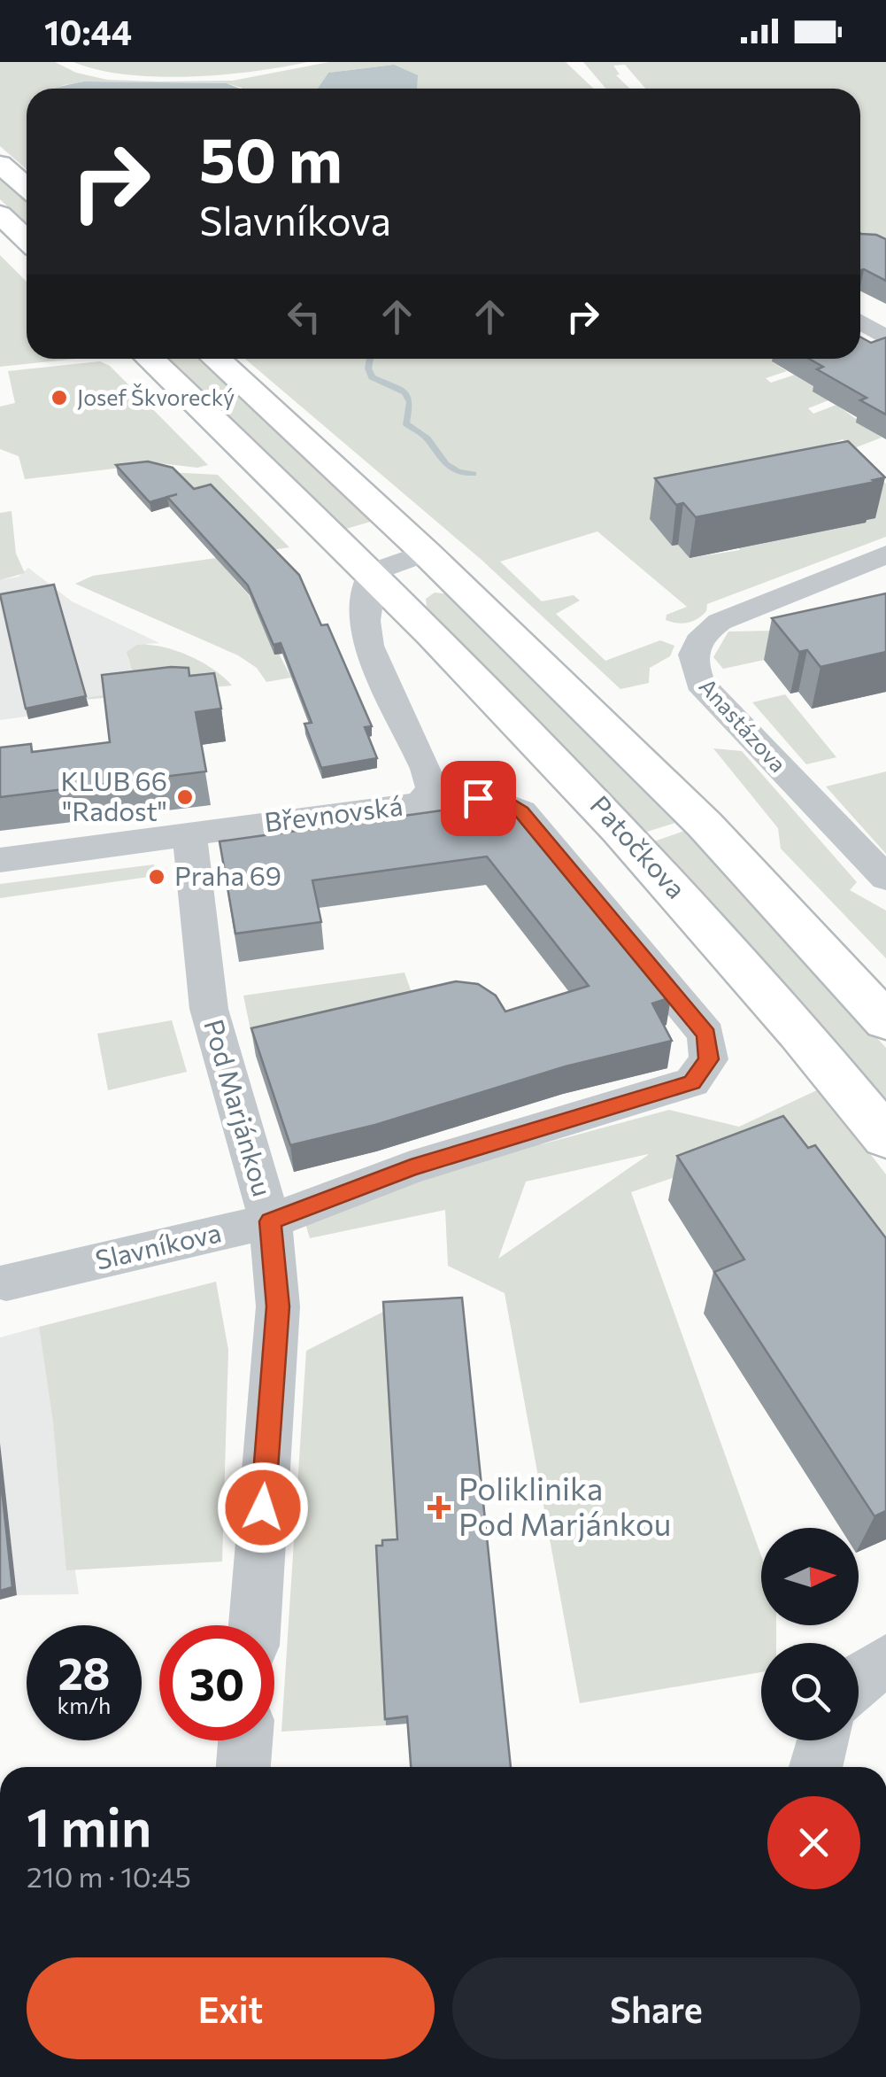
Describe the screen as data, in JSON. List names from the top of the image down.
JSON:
{
  "streets": {
    "main road": ["Patočkova"],
    "street": [
      "Anastázova",
      "Břevnovská",
      "Pod Marjánkou",
      "Slavníkova"
    ]
  },
  "crossings": [
    ["Břevnovská", "Patočkova"],
    ["Břevnovská", "Pod Marjánkou"],
    ["Břevnovská", "Slavníkova"],
    ["Pod Marjánkou", "Slavníkova"]
  ],
  "places": {
    "other": ["Josef Škvorecký", "KLUB 66 \"Radost\"", "Praha 69"],
    "health": ["Poliklinika Pod Marjánkou"]
  },
  "north": "right",
  "page": {
    "status": "10:44",
    "turn": ["50 m", "Slavníkova"],
    "speed": "28 km/h",
    "limit": "30",
    "heading": ["1 min", "210 m · 10:45"],
    "buttons": ["Exit", "Share"]
  }
}
